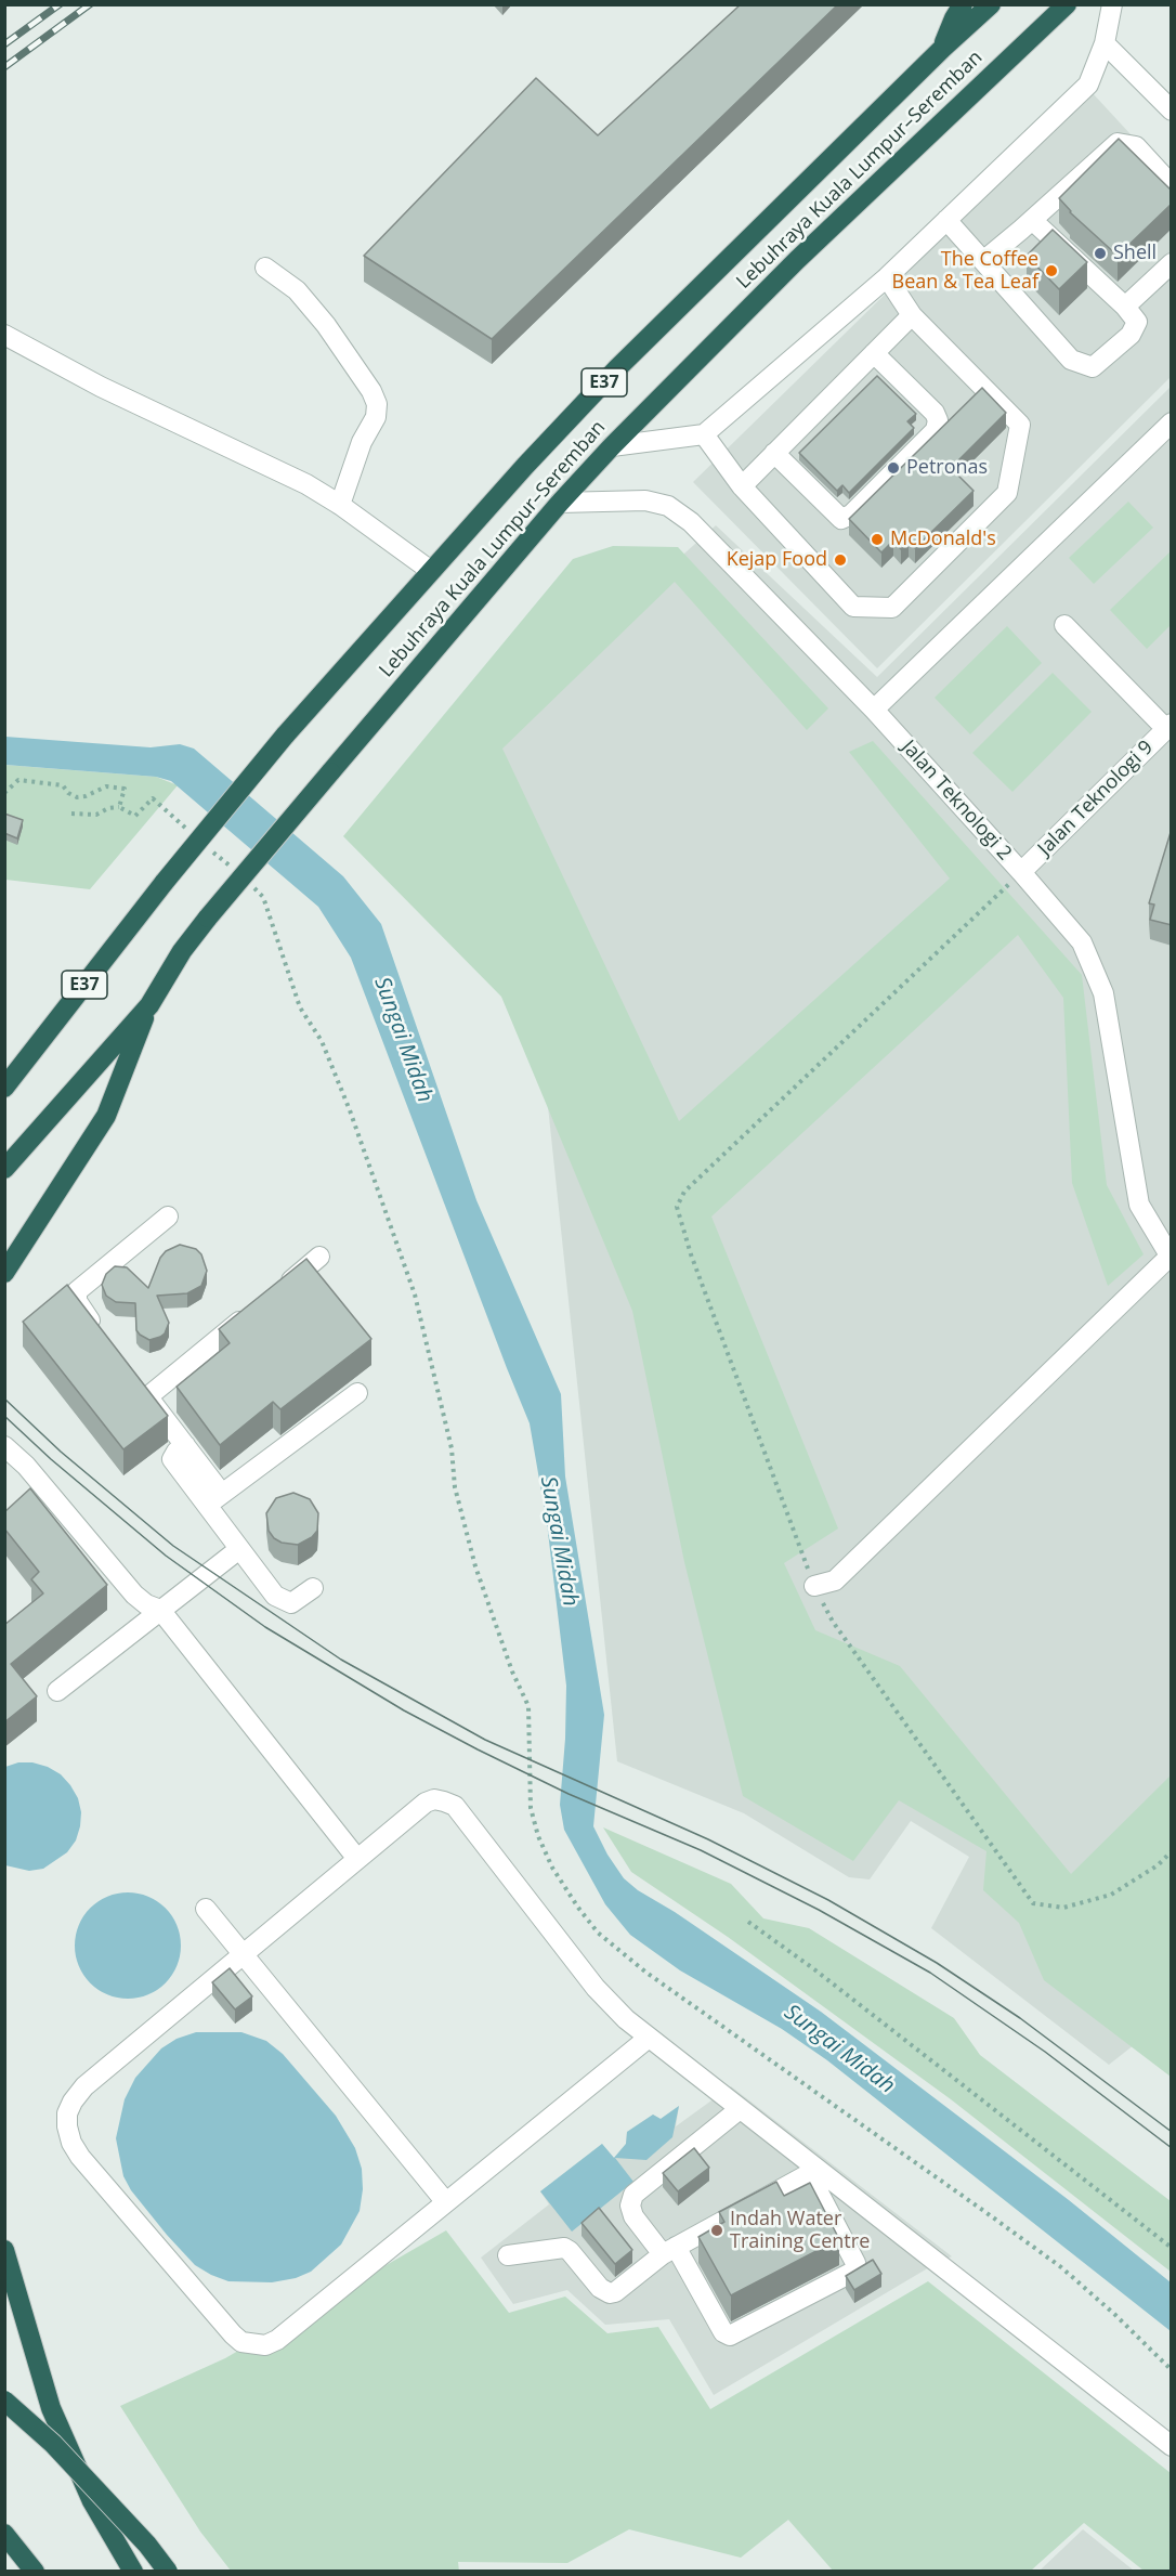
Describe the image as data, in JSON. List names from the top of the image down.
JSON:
{
  "streets": {
    "highway": ["Lebuhraya Kuala Lumpur–Seremban", "E37"],
    "street": ["Jalan Teknologi 9", "Jalan Teknologi 2"]
  },
  "crossings": [
    ["Lebuhraya Kuala Lumpur–Seremban", "Jalan Teknologi 2"],
    ["Jalan Teknologi 9", "Jalan Teknologi 2"]
  ],
  "water": ["Sungai Midah"],
  "places": [
    "Shell",
    "The Coffee Bean & Tea Leaf",
    "Petronas",
    "McDonald's",
    "Kejap Food",
    "Indah Water Training Centre"
  ]
}
